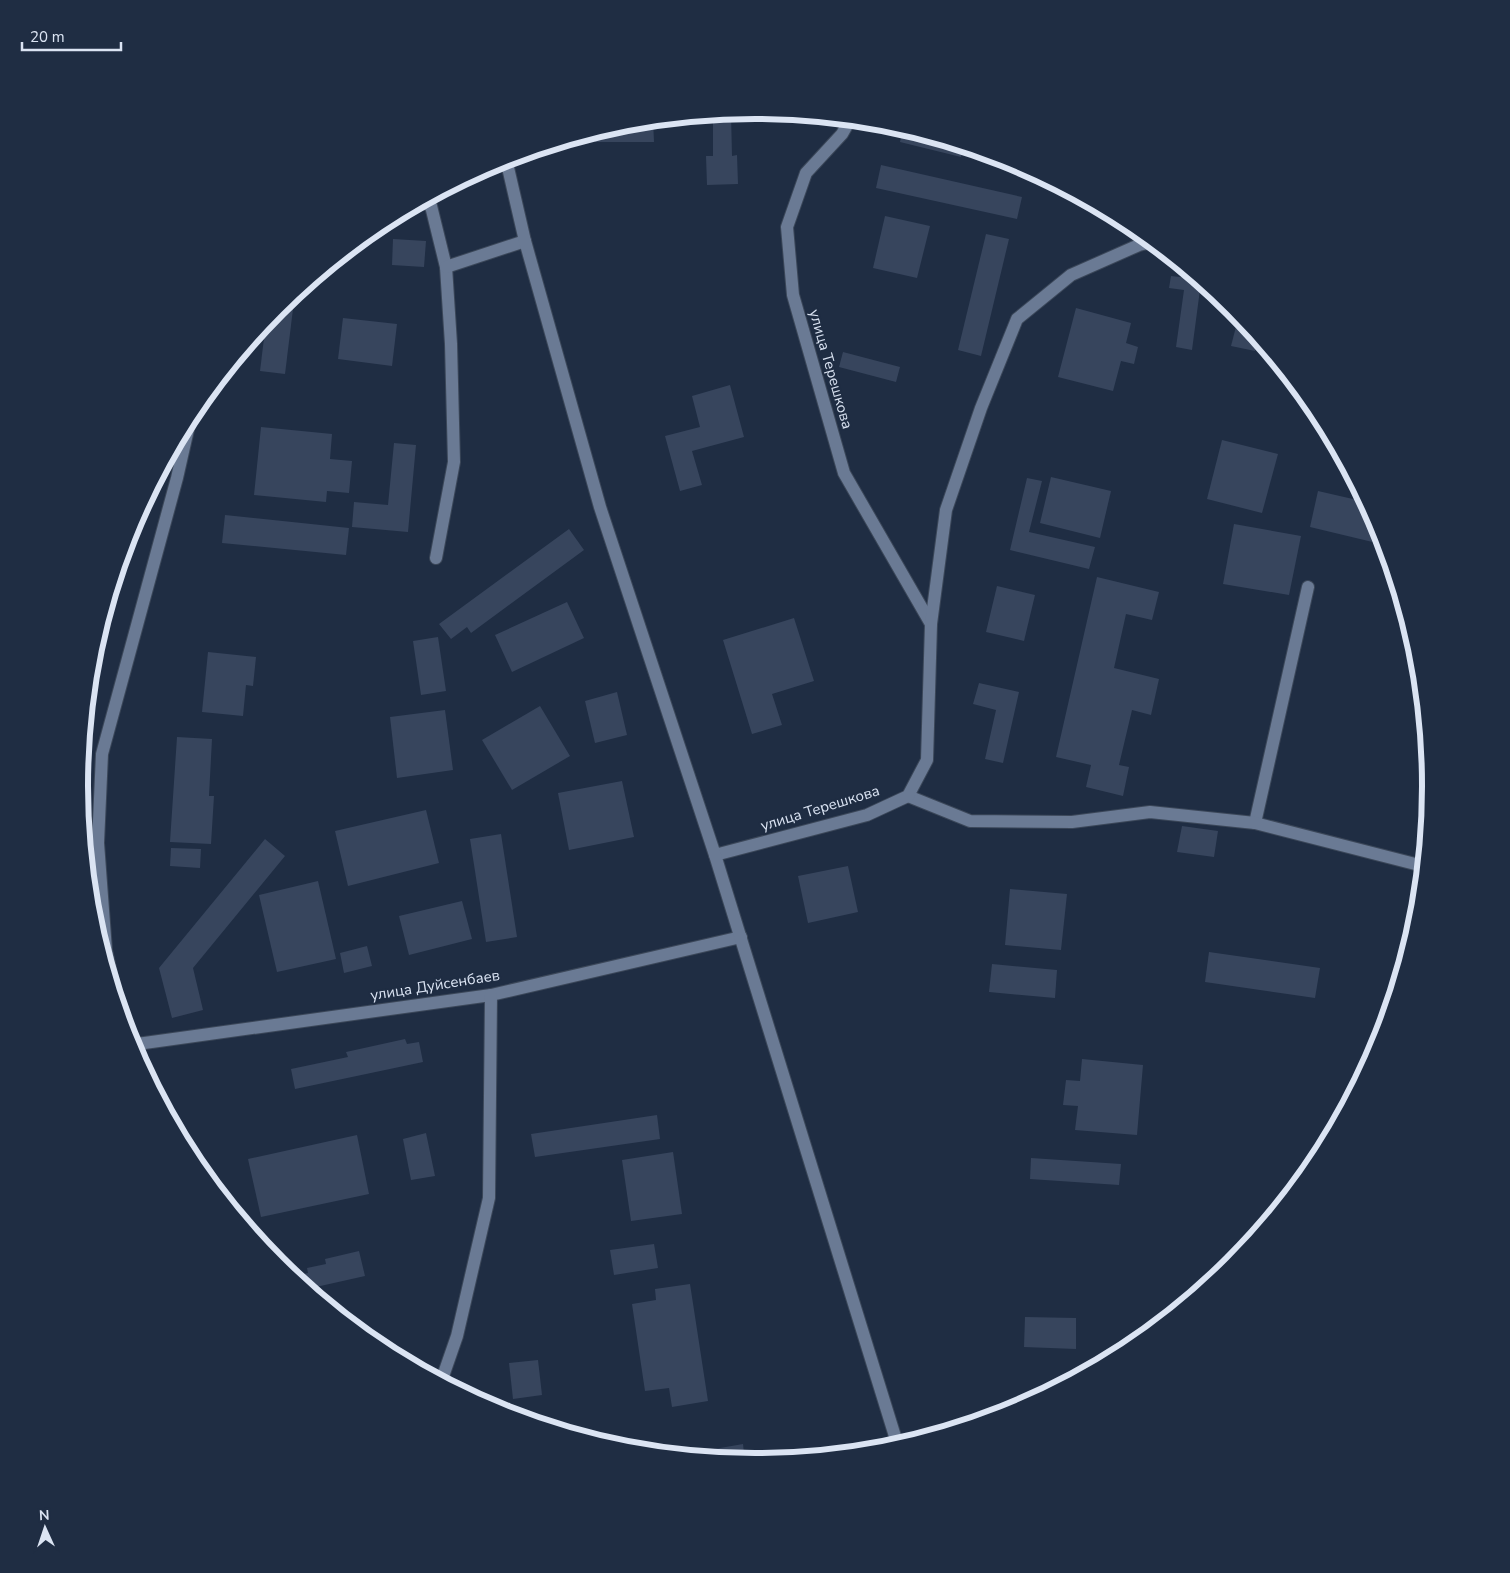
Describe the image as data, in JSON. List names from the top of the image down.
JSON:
{
  "streets": {
    "street": ["улица Терешкова", "улица Дуйсенбаев"]
  },
  "scale_bar": "20 m",
  "north": "top"
}
